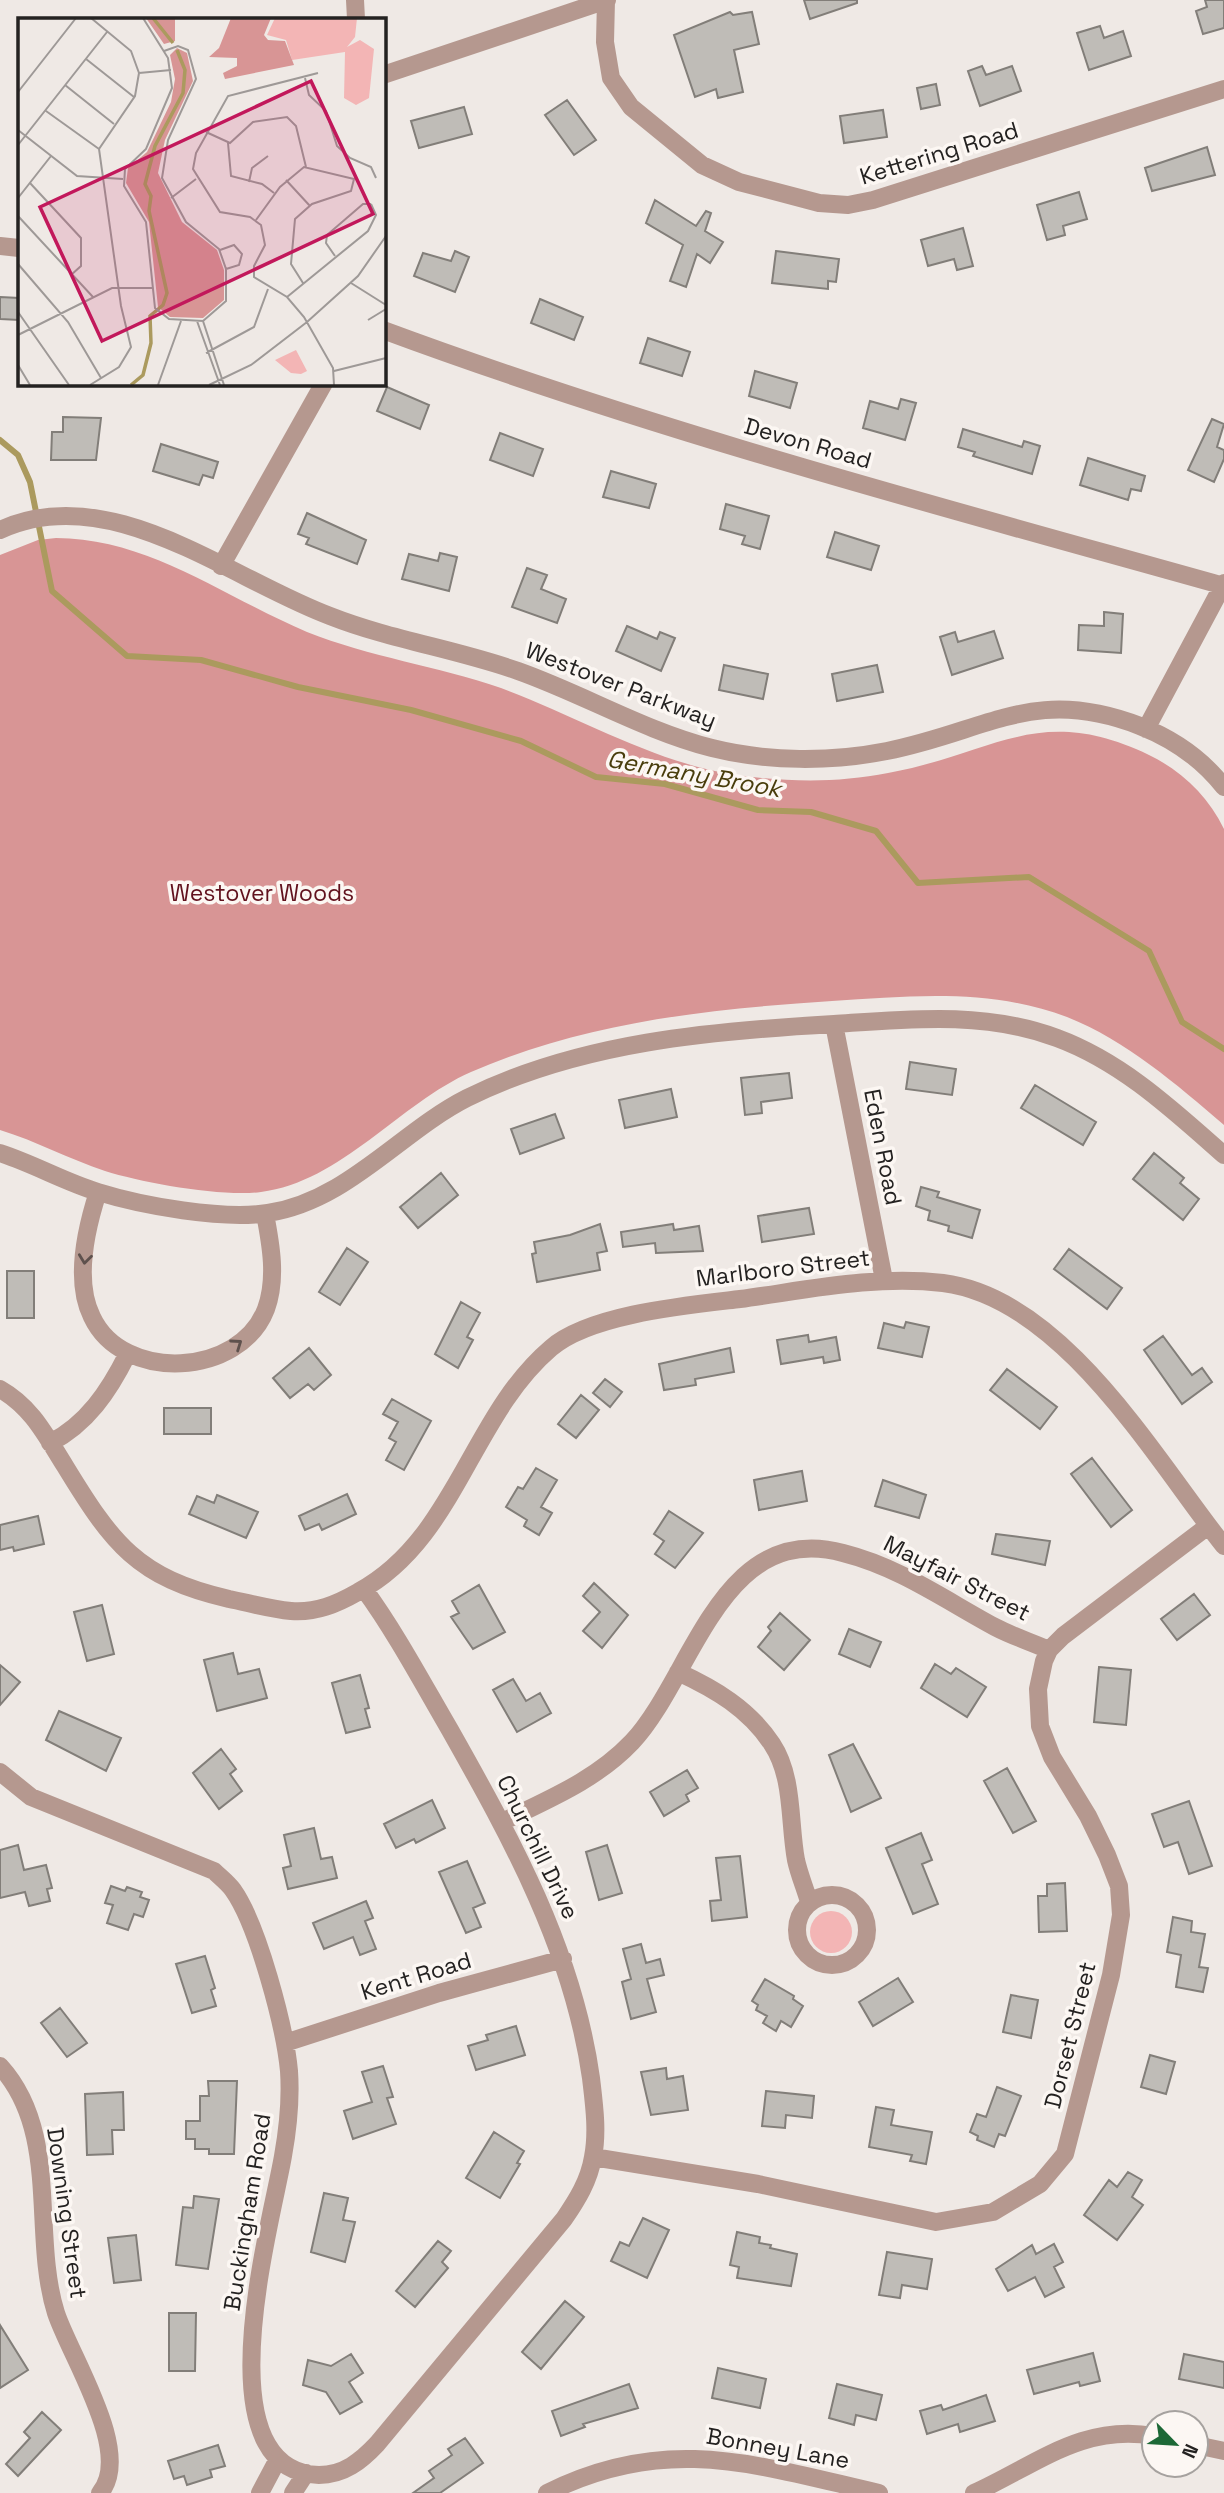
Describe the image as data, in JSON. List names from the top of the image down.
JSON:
{
  "streets": {
    "street": [
      "Kettering Road",
      "Devon Road",
      "Westover Parkway",
      "Eden Road",
      "Marlboro Street",
      "Mayfair Street",
      "Churchill Drive",
      "Kent Road",
      "Dorset Street",
      "Buckingham Road",
      "Downing Street",
      "Bonney Lane"
    ]
  },
  "crossings": [
    ["Eden Road", "Marlboro Street"],
    ["Marlboro Street", "Churchill Drive"],
    ["Mayfair Street", "Churchill Drive"],
    ["Mayfair Street", "Dorset Street"],
    ["Churchill Drive", "Kent Road"],
    ["Churchill Drive", "Dorset Street"],
    ["Churchill Drive", "Buckingham Road"],
    ["Kent Road", "Buckingham Road"]
  ],
  "water": ["Germany Brook"],
  "parks": ["Westover Woods"],
  "north": "bottom right"
}
